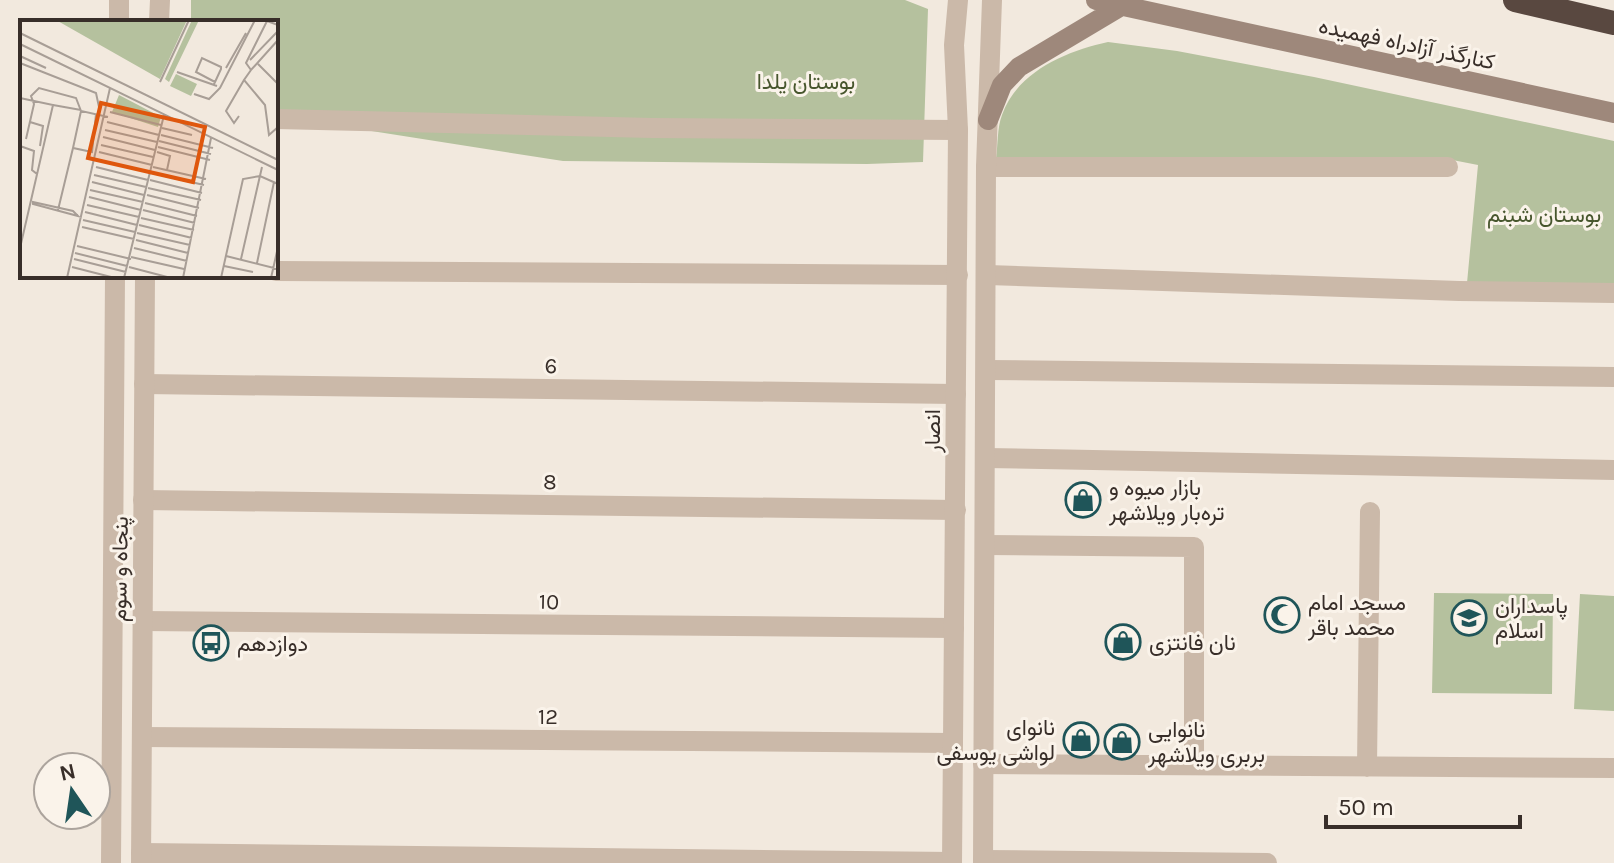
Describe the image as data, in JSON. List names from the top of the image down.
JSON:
{
  "streets": {
    "main road": ["کنارگذر آزادراه فهمیده"],
    "street": [
      "6",
      "انصار",
      "8",
      "پنجاه و سوم",
      "10",
      "12"
    ]
  },
  "crossings": [
    ["6", "انصار"],
    ["6", "پنجاه و سوم"],
    ["انصار", "8"],
    ["انصار", "10"],
    ["انصار", "12"],
    ["8", "پنجاه و سوم"],
    ["پنجاه و سوم", "10"],
    ["پنجاه و سوم", "12"]
  ],
  "parks": ["بوستان یلدا", "بوستان شبنم"],
  "places": {
    "shop": [
      "بازار میوه و تره‌بار ویلاشهر",
      "نان فانتزی",
      "نانوای لواشی یوسفی",
      "نانوایی بربری ویلاشهر"
    ],
    "mosque": ["مسجد امام محمد باقر"],
    "school or university": ["پاسداران اسلام"],
    "bus stop": ["دوازدهم"]
  },
  "scale_bar": "50 m",
  "north": "top"
}
